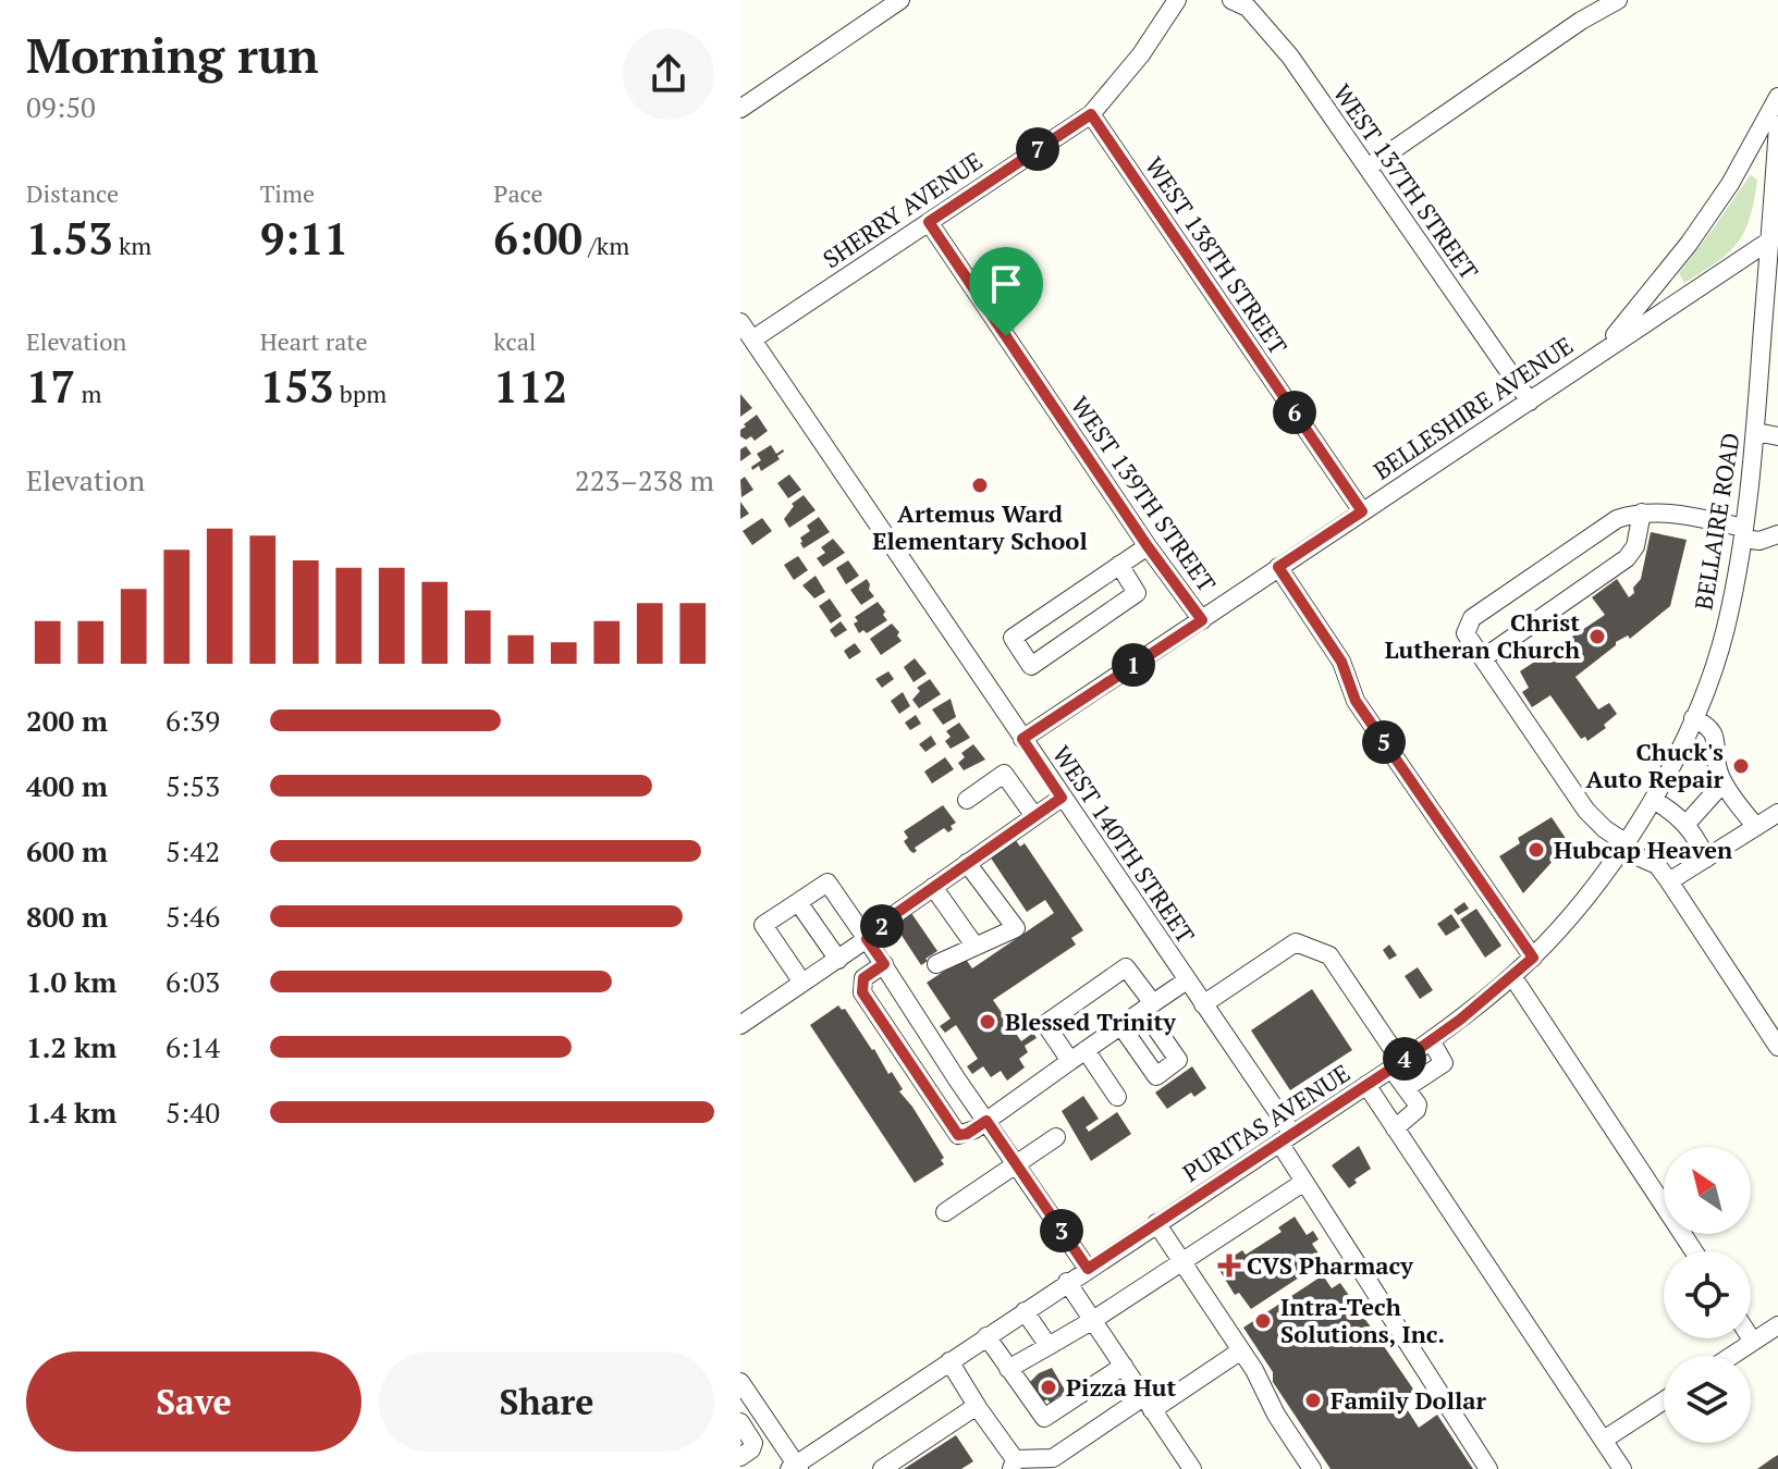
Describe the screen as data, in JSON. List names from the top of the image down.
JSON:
{
  "streets": {
    "street": [
      "WEST 137TH STREET",
      "SHERRY AVENUE",
      "WEST 138TH STREET",
      "BELLESHIRE AVENUE",
      "WEST 139TH STREET",
      "BELLAIRE ROAD",
      "WEST 140TH STREET",
      "PURITAS AVENUE"
    ]
  },
  "crossings": [
    ["WEST 137TH STREET", "BELLESHIRE AVENUE"],
    ["SHERRY AVENUE", "WEST 138TH STREET"],
    ["SHERRY AVENUE", "WEST 139TH STREET"],
    ["SHERRY AVENUE", "WEST 140TH STREET"],
    ["WEST 138TH STREET", "BELLESHIRE AVENUE"],
    ["BELLESHIRE AVENUE", "WEST 139TH STREET"],
    ["BELLESHIRE AVENUE", "BELLAIRE ROAD"],
    ["BELLESHIRE AVENUE", "WEST 140TH STREET"],
    ["BELLAIRE ROAD", "PURITAS AVENUE"],
    ["WEST 140TH STREET", "PURITAS AVENUE"]
  ],
  "places": {
    "other": [
      "Artemus Ward Elementary School",
      "Christ Lutheran Church",
      "Chuck's Auto Repair",
      "Hubcap Heaven",
      "Blessed Trinity",
      "Intra-Tech Solutions, Inc.",
      "Pizza Hut",
      "Family Dollar"
    ],
    "health": ["CVS Pharmacy"]
  },
  "north": "top left",
  "page": {
    "heading": ["Morning run", "09:50"],
    "pins": [
      "7",
      "6",
      "1",
      "5",
      "2",
      "4",
      "3"
    ],
    "stats": [
      ["Distance", "1.53 km"],
      ["Time", "9:11"],
      ["Pace", "6:00 /km"],
      ["Elevation", "17 m"],
      ["Heart rate", "153 bpm"],
      ["kcal", "112"]
    ],
    "chart": ["Elevation", "223–238 m"],
    "list": [
      {
        "name": "200 m",
        "note": "6:39"
      },
      {
        "name": "400 m",
        "note": "5:53"
      },
      {
        "name": "600 m",
        "note": "5:42"
      },
      {
        "name": "800 m",
        "note": "5:46"
      },
      {
        "name": "1.0 km",
        "note": "6:03"
      },
      {
        "name": "1.2 km",
        "note": "6:14"
      },
      {
        "name": "1.4 km",
        "note": "5:40"
      }
    ],
    "buttons": ["Save", "Share"]
  }
}
